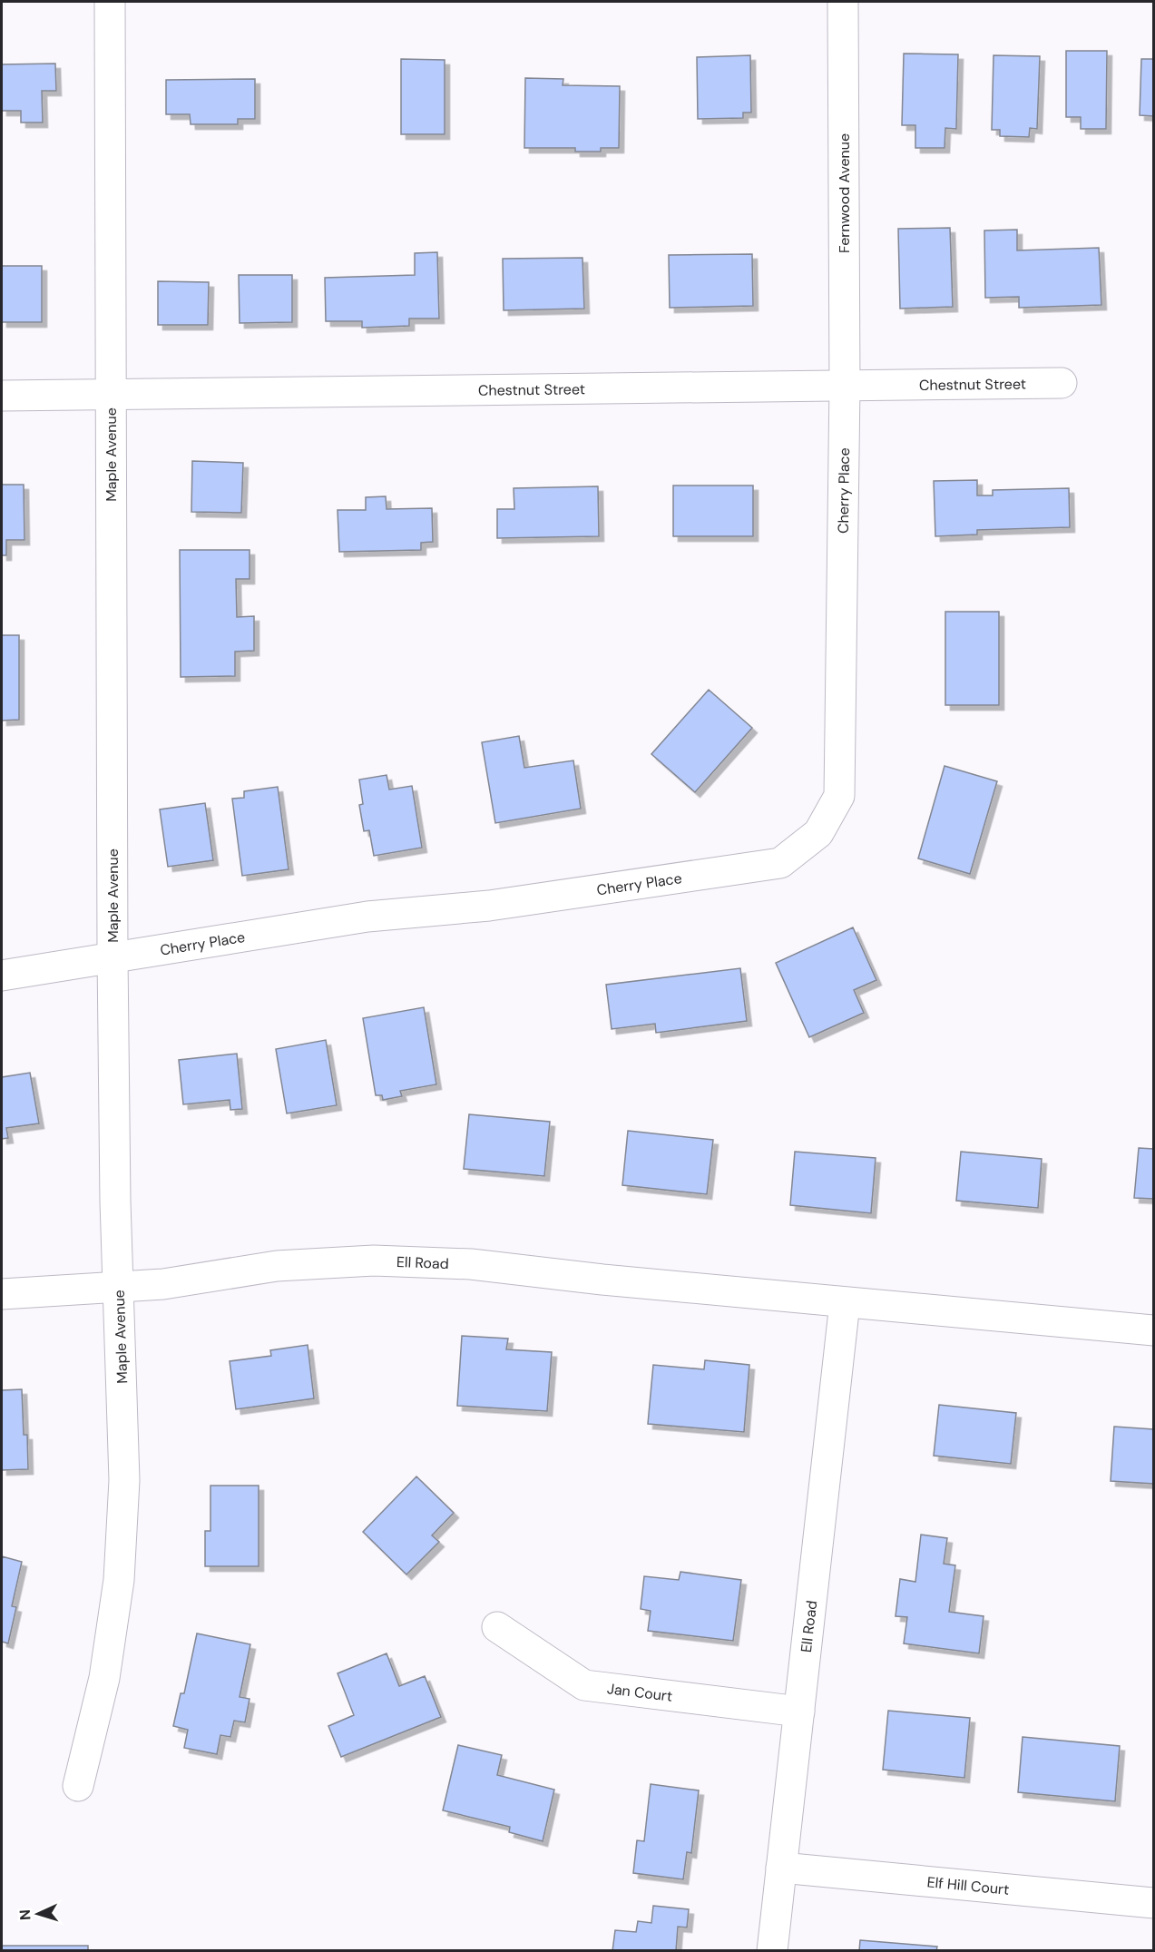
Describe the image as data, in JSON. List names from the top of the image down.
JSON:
{
  "streets": {
    "street": [
      "Fernwood Avenue",
      "Chestnut Street",
      "Maple Avenue",
      "Cherry Place",
      "Ell Road",
      "Jan Court",
      "Elf Hill Court"
    ]
  },
  "crossings": [
    ["Fernwood Avenue", "Chestnut Street"],
    ["Fernwood Avenue", "Cherry Place"],
    ["Chestnut Street", "Maple Avenue"],
    ["Chestnut Street", "Cherry Place"],
    ["Maple Avenue", "Cherry Place"],
    ["Maple Avenue", "Ell Road"],
    ["Ell Road", "Jan Court"],
    ["Ell Road", "Elf Hill Court"]
  ],
  "north": "left"
}
